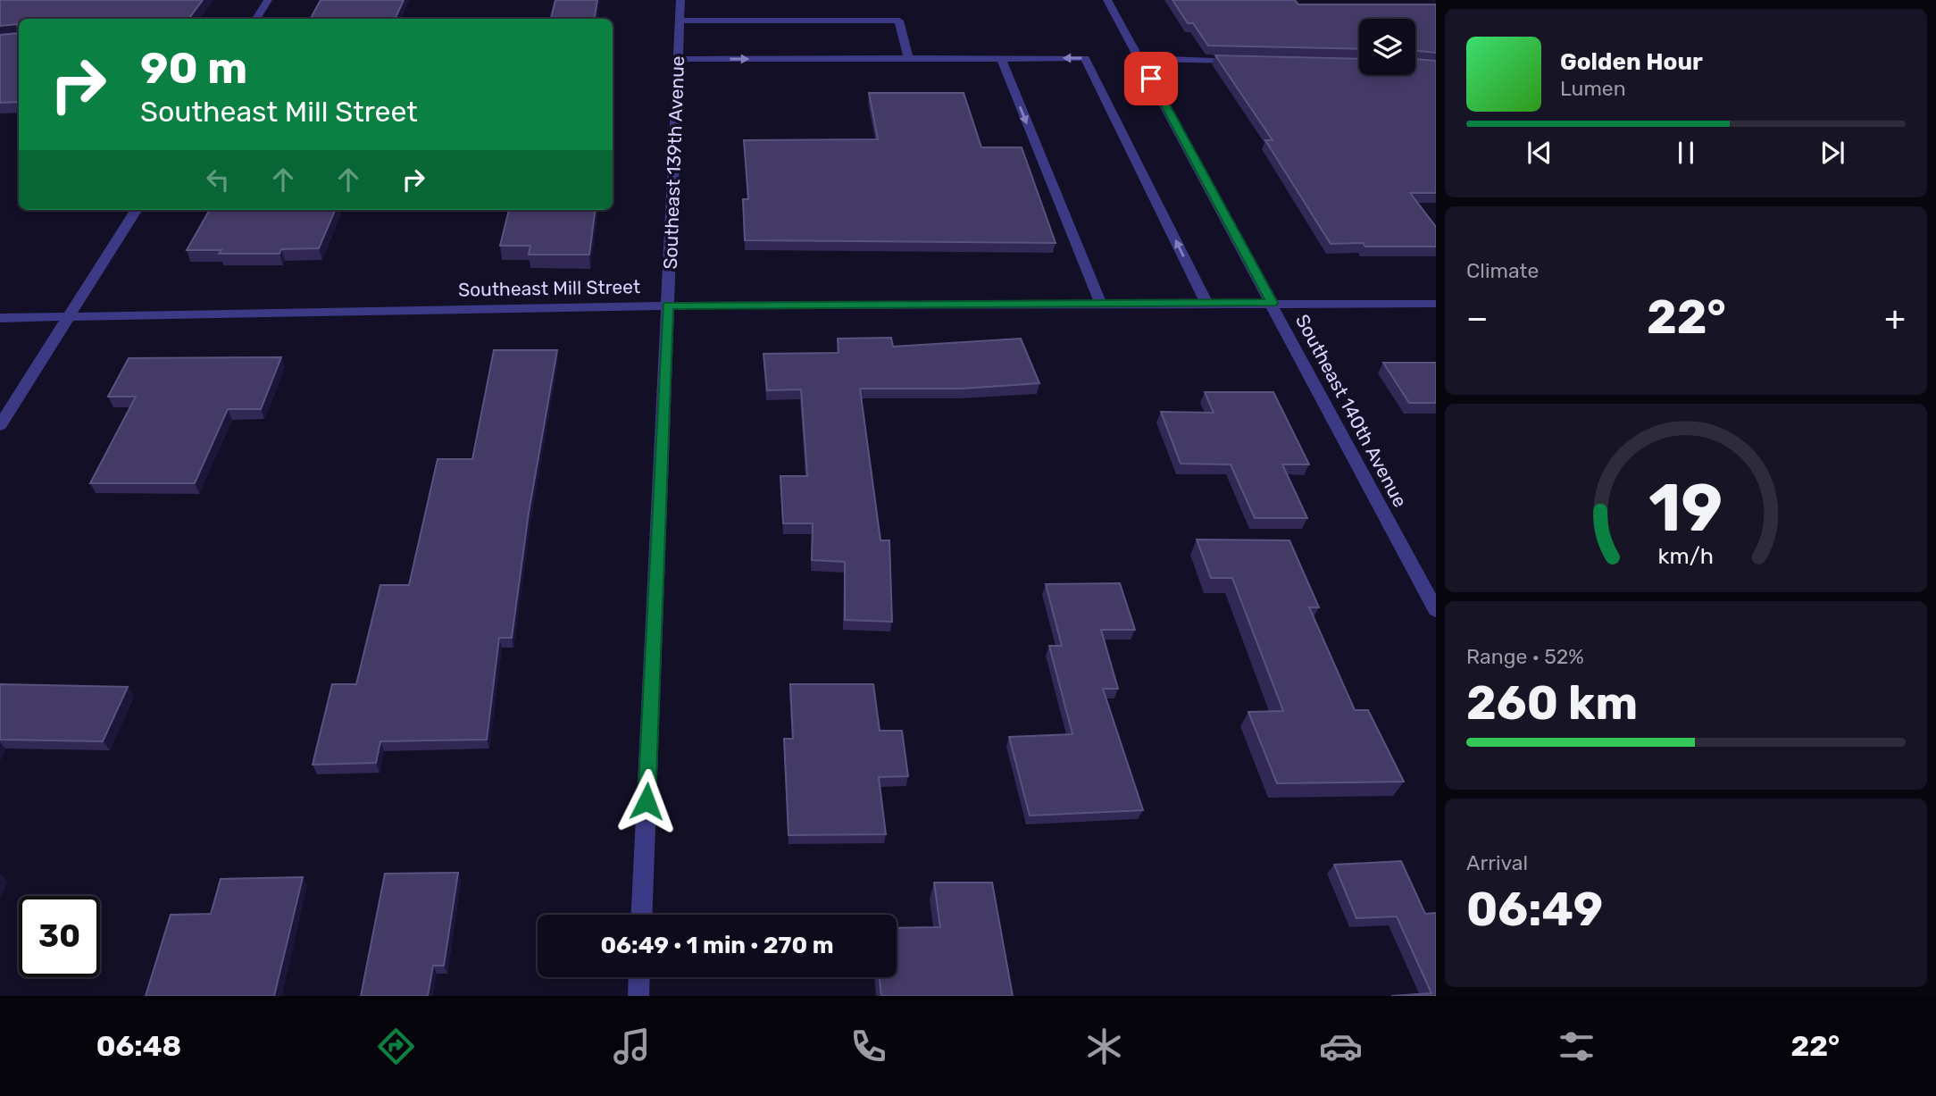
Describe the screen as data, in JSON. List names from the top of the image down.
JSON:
{
  "streets": {
    "street": ["Southeast 139th Avenue", "Southeast Mill Street", "Southeast 140th Avenue"]
  },
  "crossings": [
    ["Southeast 139th Avenue", "Southeast Mill Street"],
    ["Southeast Mill Street", "Southeast 140th Avenue"]
  ],
  "page": {
    "turn": ["90 m", "Southeast Mill Street"],
    "song": ["Golden Hour", "Lumen"],
    "tile": [
      "Climate",
      ["Range · 52%", "260 km"],
      ["Arrival", "06:49"]
    ],
    "heat": ["−", "22°", "+"],
    "limit": "30",
    "trip": "06:49 · 1 min · 270 m",
    "tabs": ["06:48", "22°"],
    "gauge": ["19", "km/h"]
  }
}
